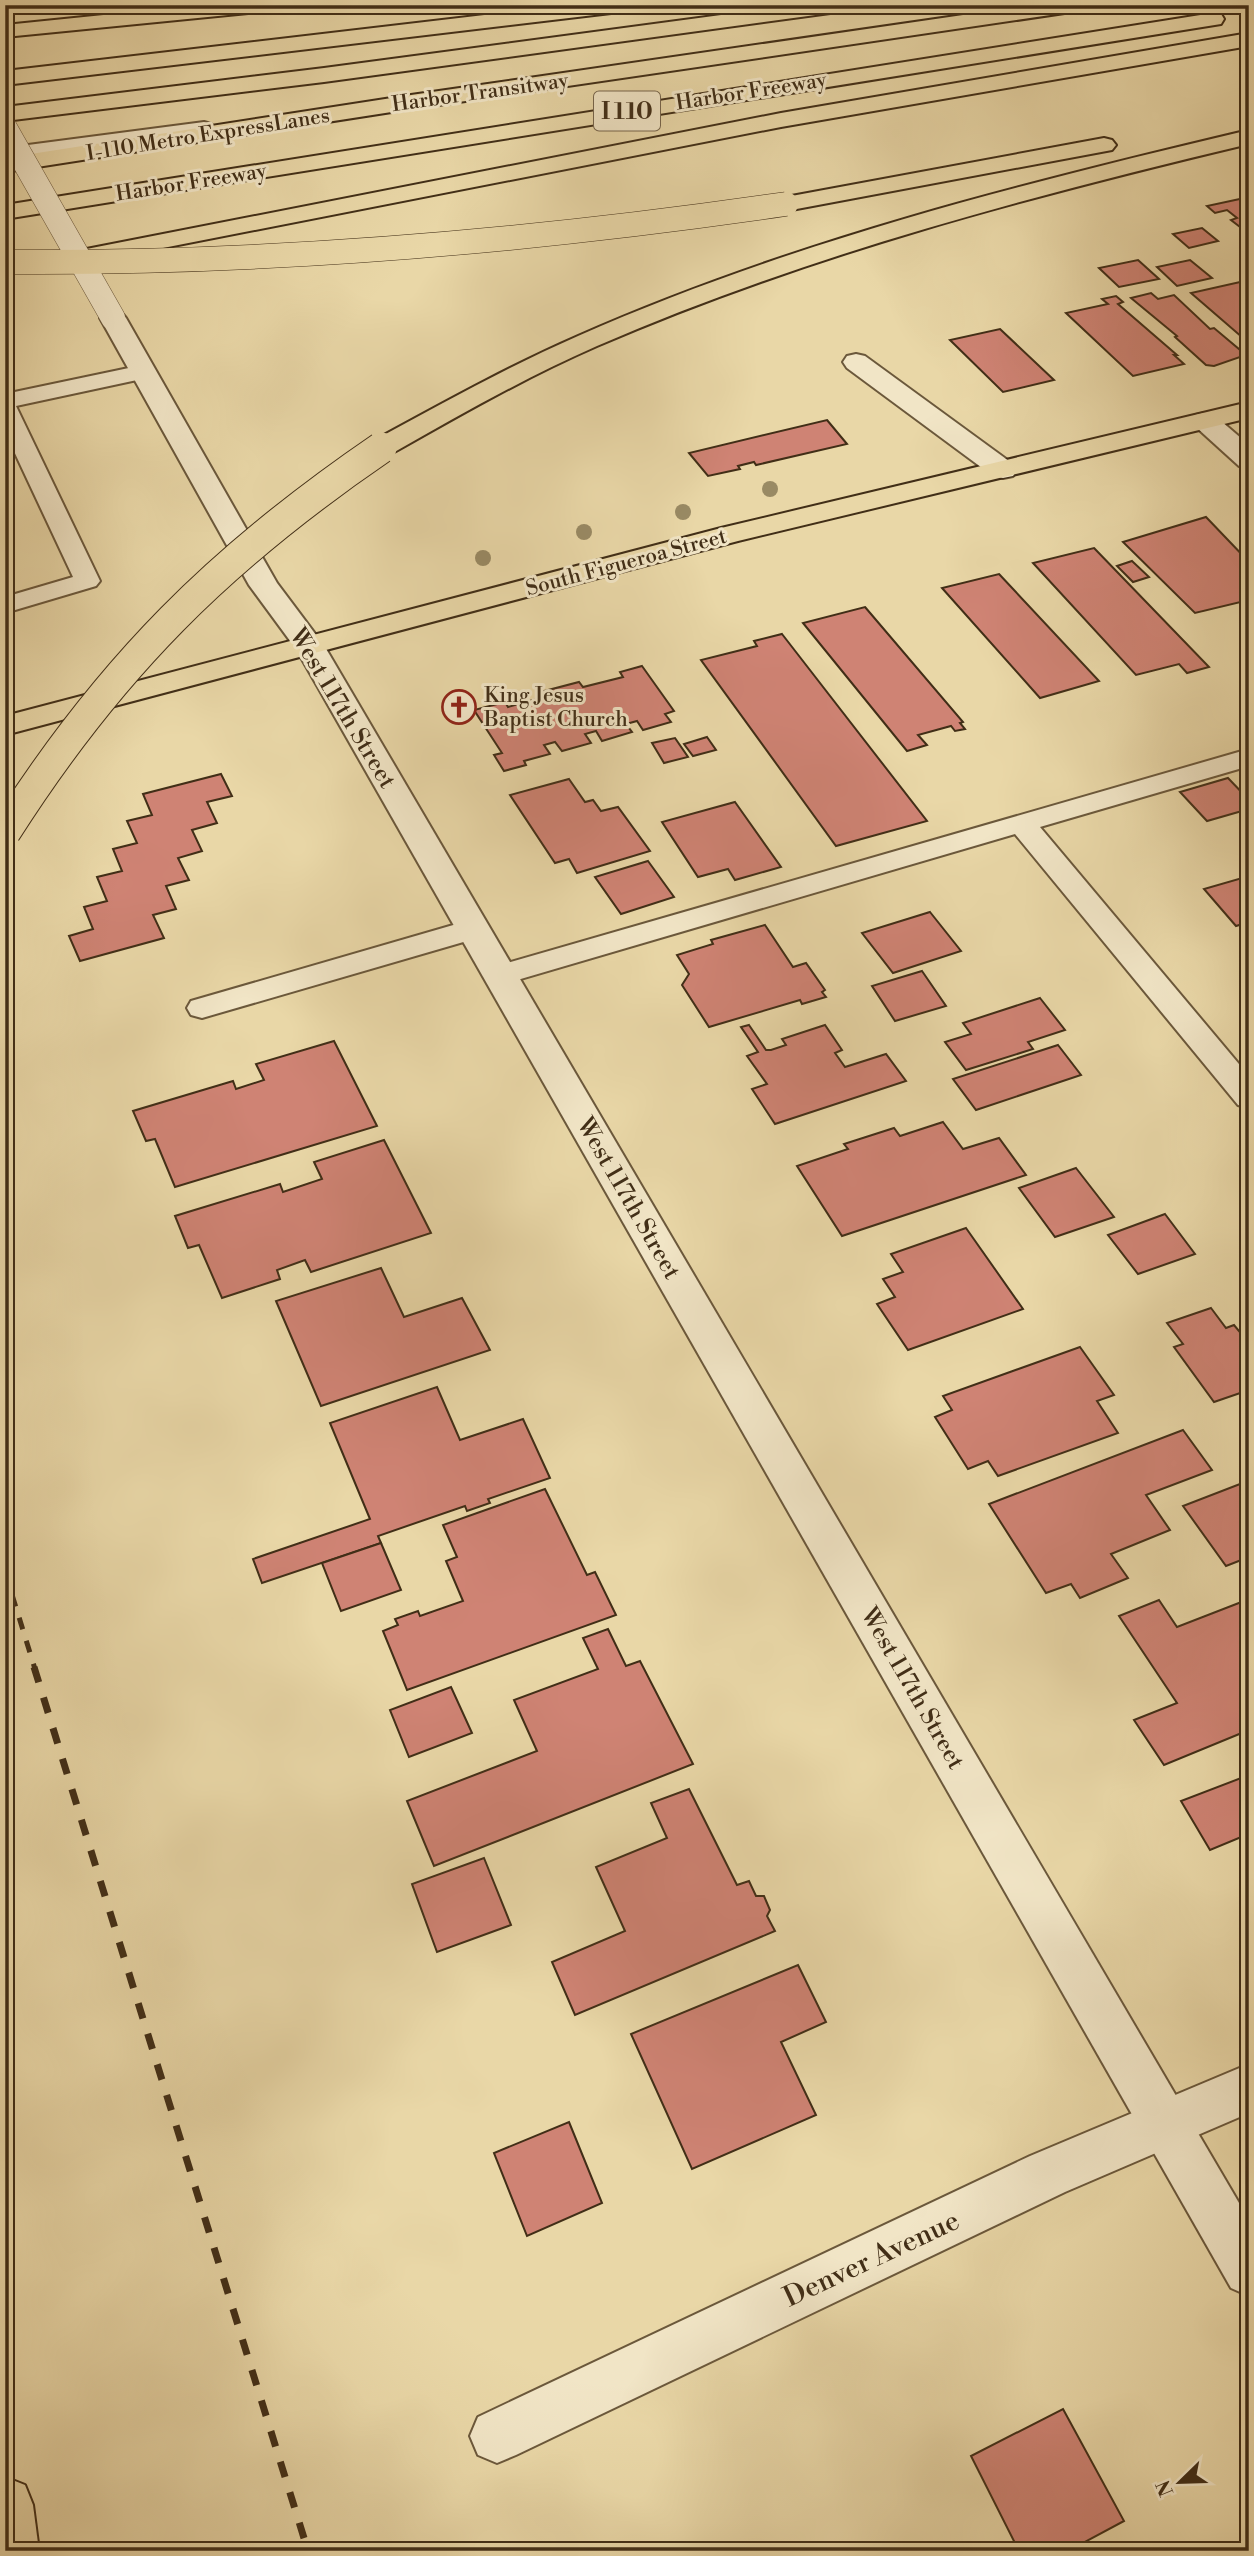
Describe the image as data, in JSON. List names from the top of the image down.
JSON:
{
  "streets": {
    "main road": [
      "Harbor Freeway",
      "Harbor Transitway",
      "I 110",
      "I-110 Metro ExpressLanes",
      "South Figueroa Street"
    ],
    "street": ["West 117th Street", "Denver Avenue"]
  },
  "crossings": [
    ["Harbor Transitway", "I-110 Metro ExpressLanes"],
    ["South Figueroa Street", "West 117th Street"],
    ["West 117th Street", "Denver Avenue"]
  ],
  "places": {
    "church": ["King Jesus Baptist Church"]
  },
  "north": "bottom left"
}
